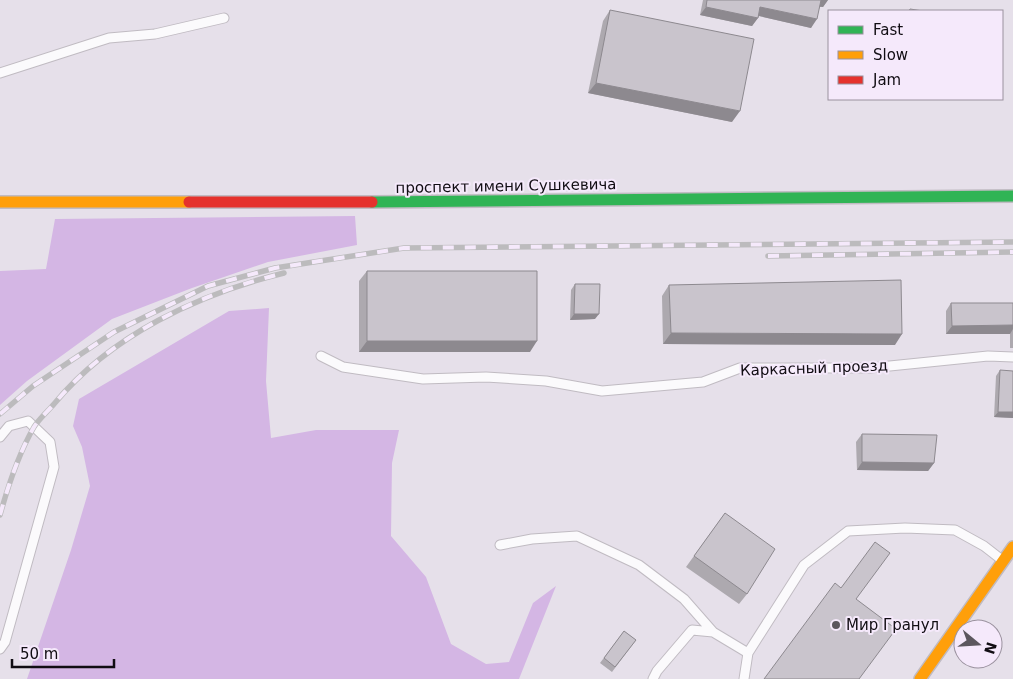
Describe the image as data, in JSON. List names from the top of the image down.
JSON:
{
  "streets": {
    "street": ["проспект имени Сушкевича"],
    "lane": ["Каркасный проезд"]
  },
  "places": ["Мир Гранул"],
  "legend": ["Fast", "Slow", "Jam"],
  "scale_bar": "50 m",
  "north": "right"
}
